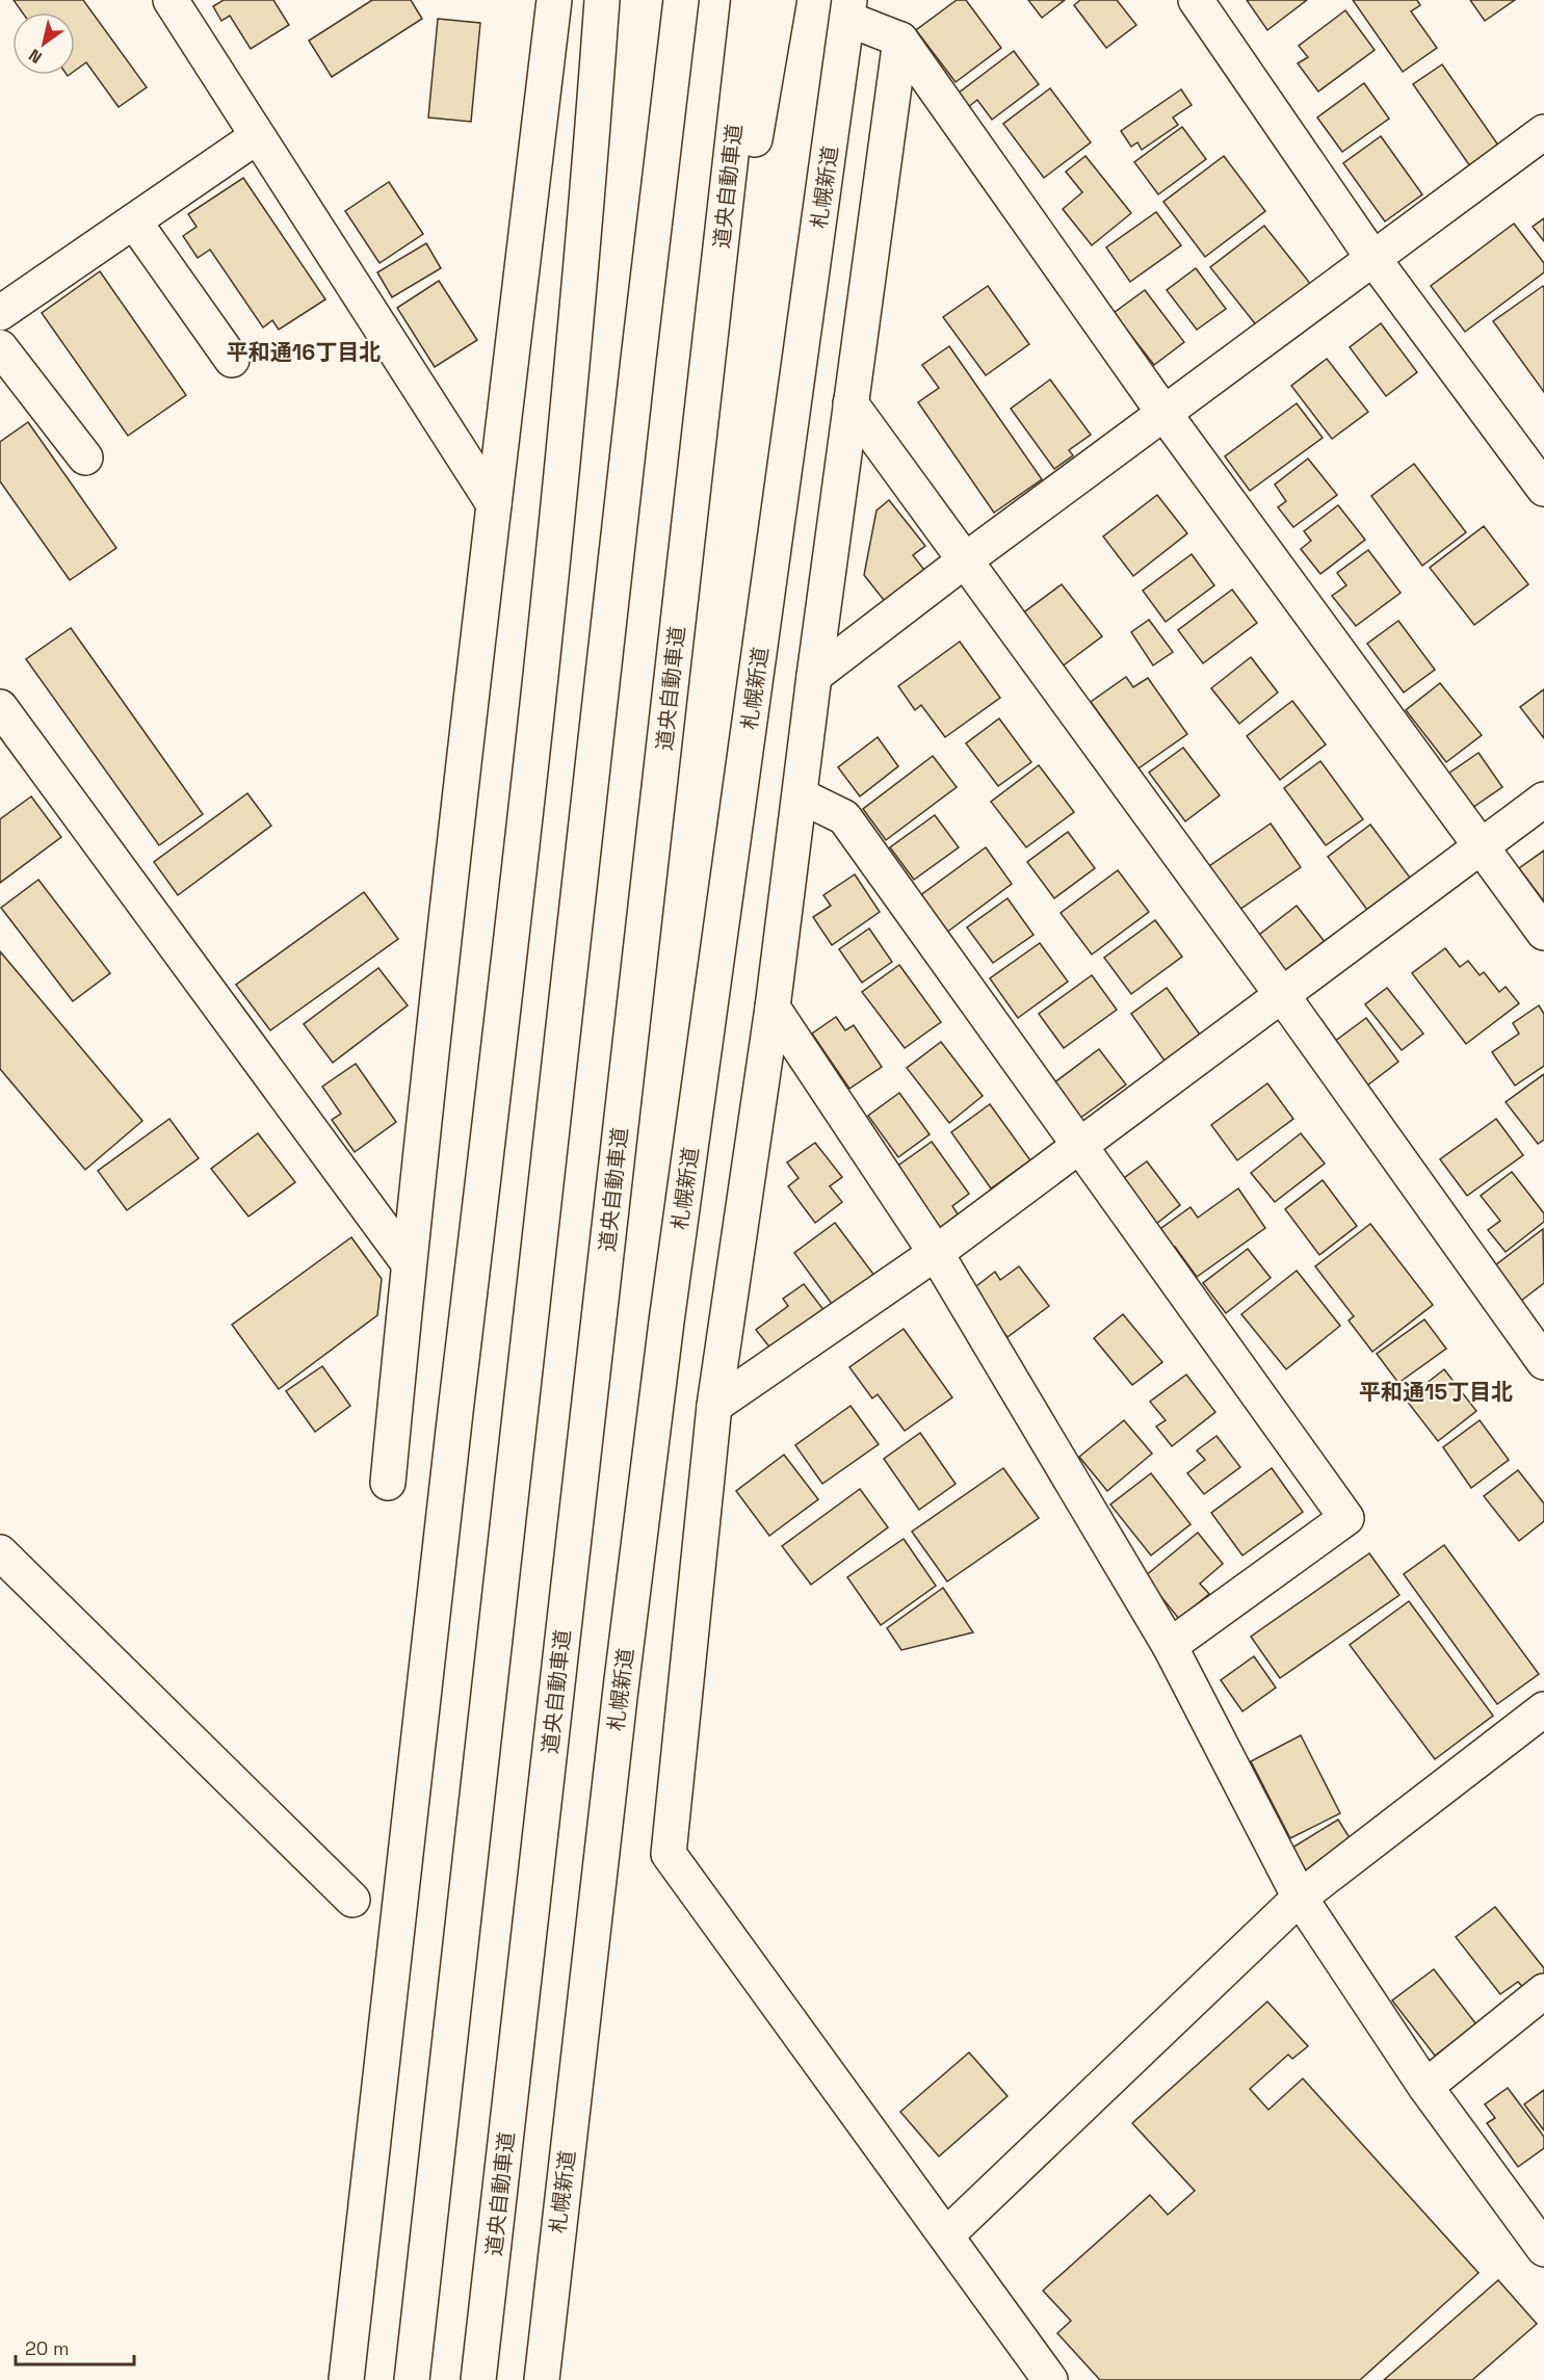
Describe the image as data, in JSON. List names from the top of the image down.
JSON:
{
  "streets": {
    "main road": ["道央自動車道", "札幌新道"]
  },
  "districts": ["平和通16丁目北", "平和通15丁目北"],
  "scale_bar": "20 m",
  "north": "bottom left"
}
